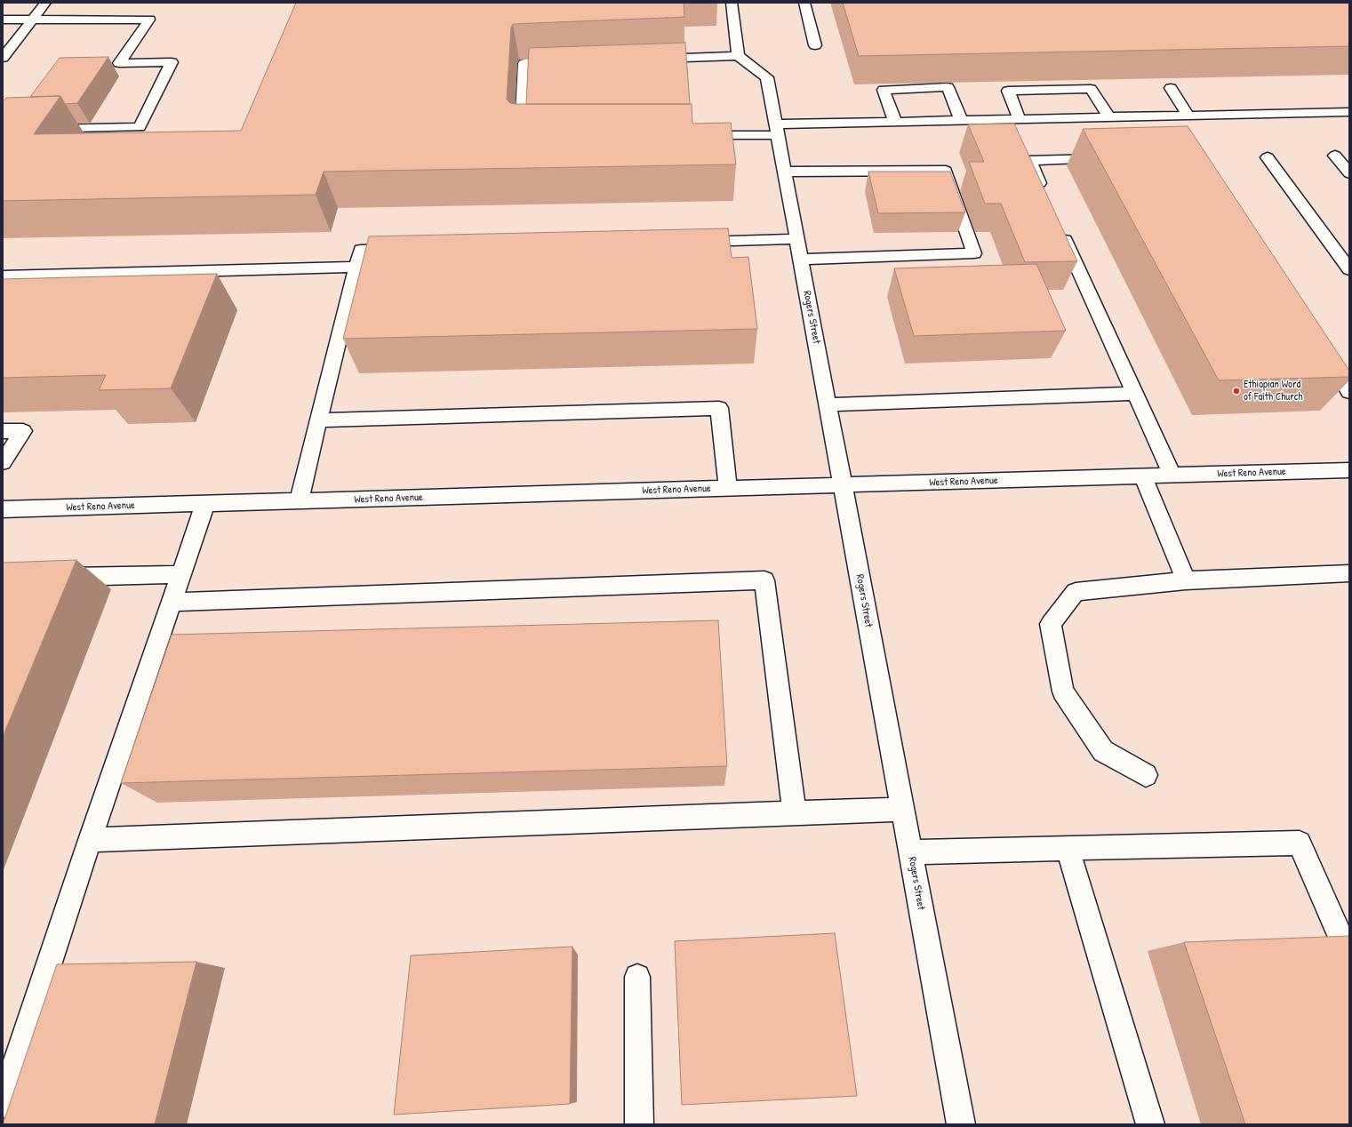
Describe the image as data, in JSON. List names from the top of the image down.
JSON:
{
  "streets": {
    "street": ["Rogers Street", "West Reno Avenue"]
  },
  "crossings": [
    ["Rogers Street", "West Reno Avenue"]
  ],
  "places": ["Ethiopian Word of Faith Church"]
}
